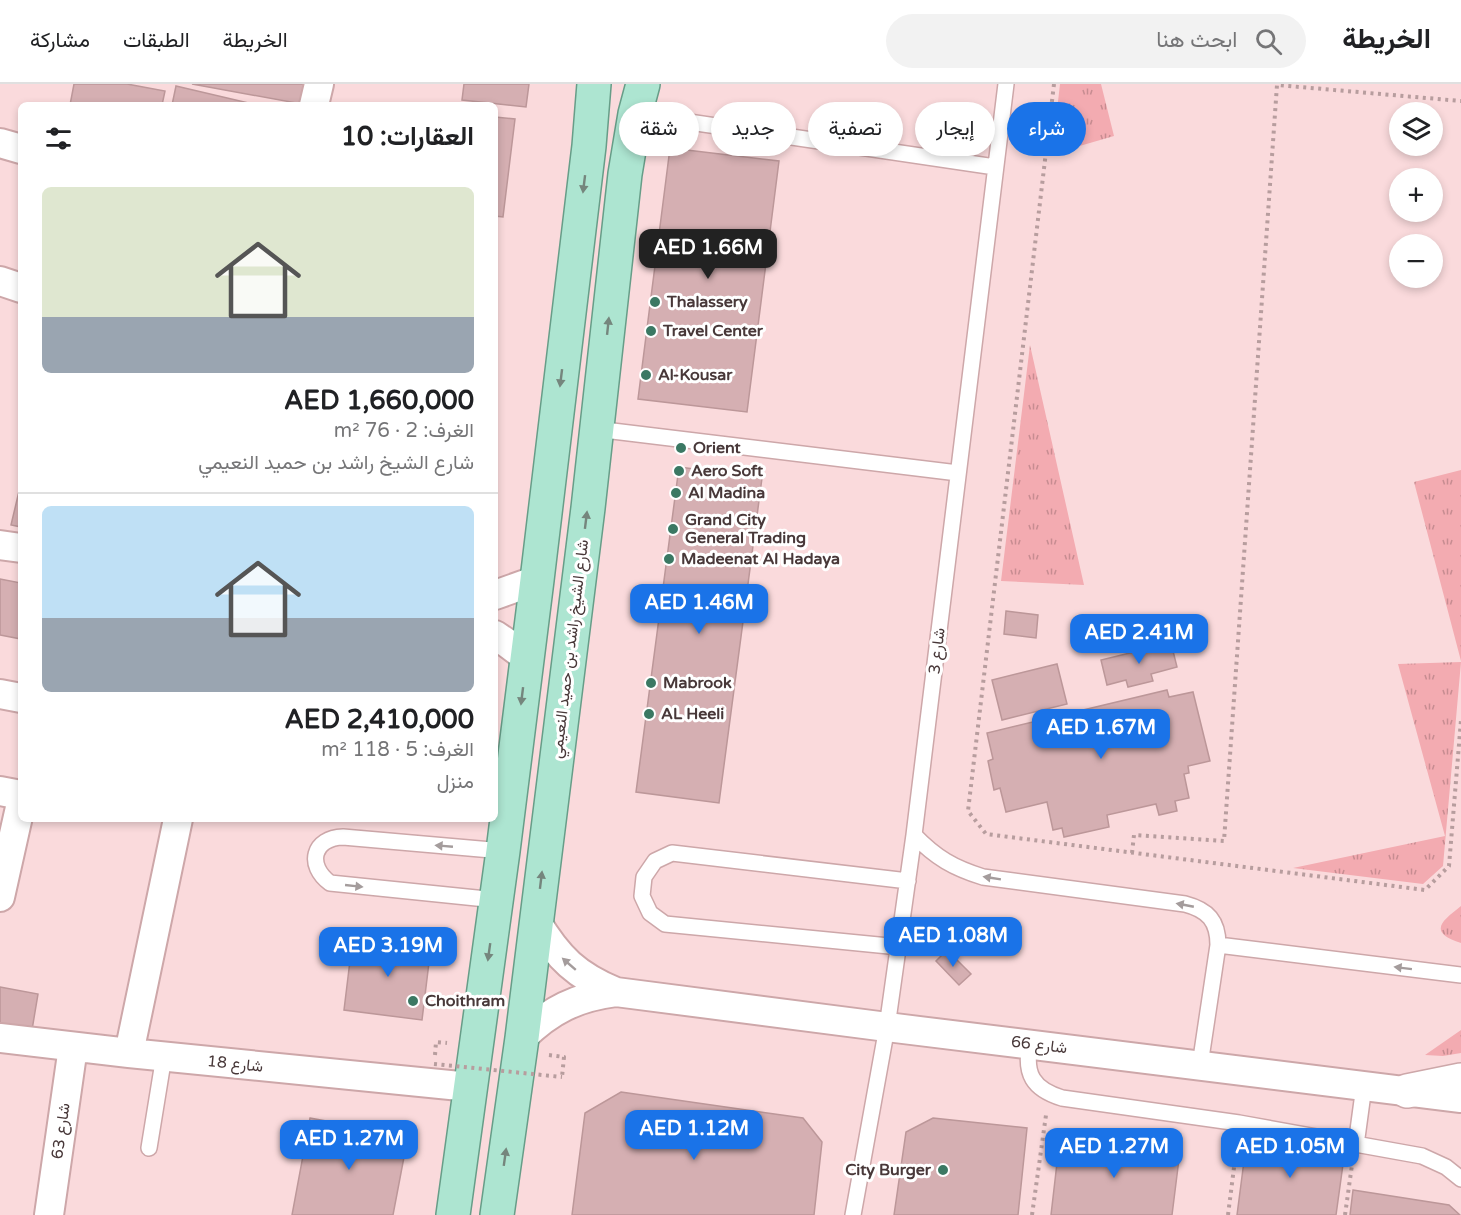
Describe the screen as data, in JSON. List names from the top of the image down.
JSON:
{
  "streets": {
    "main road": ["شارع الشيخ راشد بن حميد النعيمي"],
    "street": ["شارع 66", "شارع 18", "شارع 63"],
    "lane": ["شارع 3"]
  },
  "crossings": [
    ["شارع الشيخ راشد بن حميد النعيمي", "شارع 66"],
    ["شارع 3", "شارع 66"],
    ["شارع 18", "شارع 63"]
  ],
  "places": [
    "Thalassery",
    "Travel Center",
    "Al-Kousar",
    "Orient",
    "Aero Soft",
    "Al Madina",
    "Grand City General Trading",
    "Madeenat Al Hadaya",
    "Mabrook",
    "AL Heeli",
    "Choithram",
    "City Burger"
  ],
  "page": {
    "header": "الخريطة",
    "search": "ابحث هنا",
    "nav": ["الخريطة", "الطبقات", "مشاركة"],
    "map_buttons": ["+", "−"],
    "chip": [
      "شراء",
      "إيجار",
      "تصفية",
      "جديد",
      "شقة"
    ],
    "heading": "العقارات: 10",
    "list": [
      {
        "name": "AED 1,660,000",
        "note": "الغرف: 2 · 76 m² · شارع الشيخ راشد بن حميد النعيمي"
      },
      {
        "name": "AED 2,410,000",
        "note": "الغرف: 5 · 118 m² · منزل"
      }
    ],
    "price": [
      "AED 1.66M",
      "AED 1.46M",
      "AED 2.41M",
      "AED 1.67M",
      "AED 1.08M",
      "AED 3.19M",
      "AED 1.12M",
      "AED 1.27M",
      "AED 1.27M",
      "AED 1.05M"
    ]
  }
}
